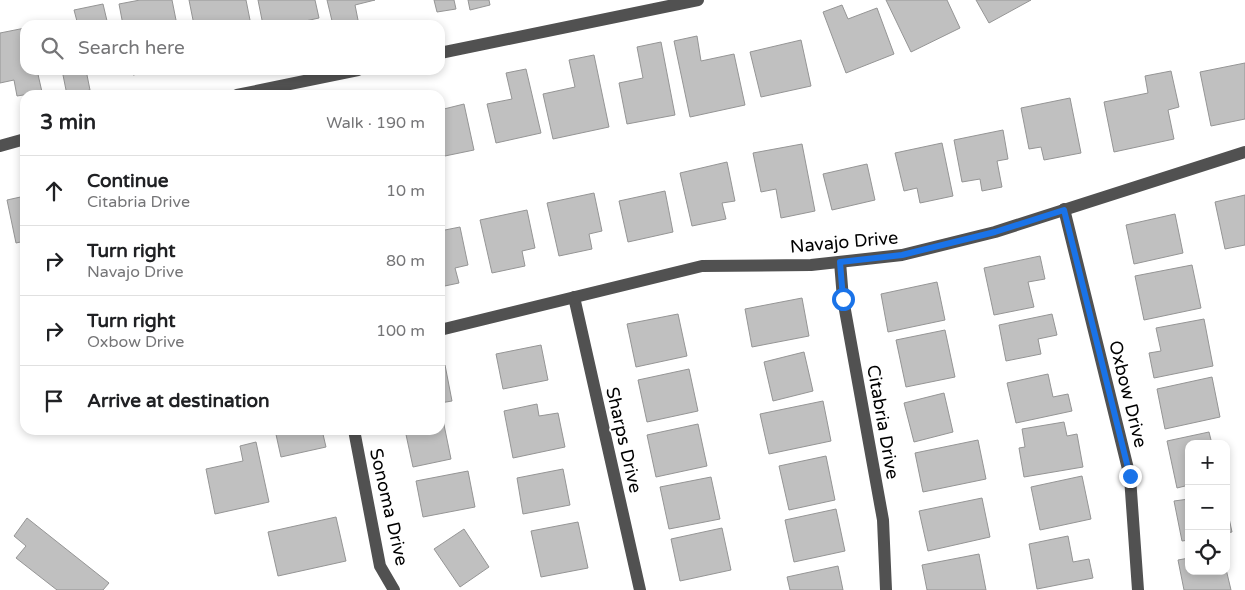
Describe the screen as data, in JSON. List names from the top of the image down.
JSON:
{
  "streets": {
    "street": [
      "Navajo Drive",
      "Oxbow Drive",
      "Citabria Drive",
      "Sharps Drive",
      "Sonoma Drive"
    ]
  },
  "crossings": [
    ["Navajo Drive", "Oxbow Drive"],
    ["Navajo Drive", "Citabria Drive"],
    ["Navajo Drive", "Sharps Drive"]
  ],
  "page": {
    "search": "Search here",
    "heading": ["3 min", "Walk · 190 m"],
    "list": [
      ["Continue", "Citabria Drive", "10 m"],
      ["Turn right", "Navajo Drive", "80 m"],
      ["Turn right", "Oxbow Drive", "100 m"],
      "Arrive at destination"
    ],
    "map_buttons": ["+", "−"]
  }
}
